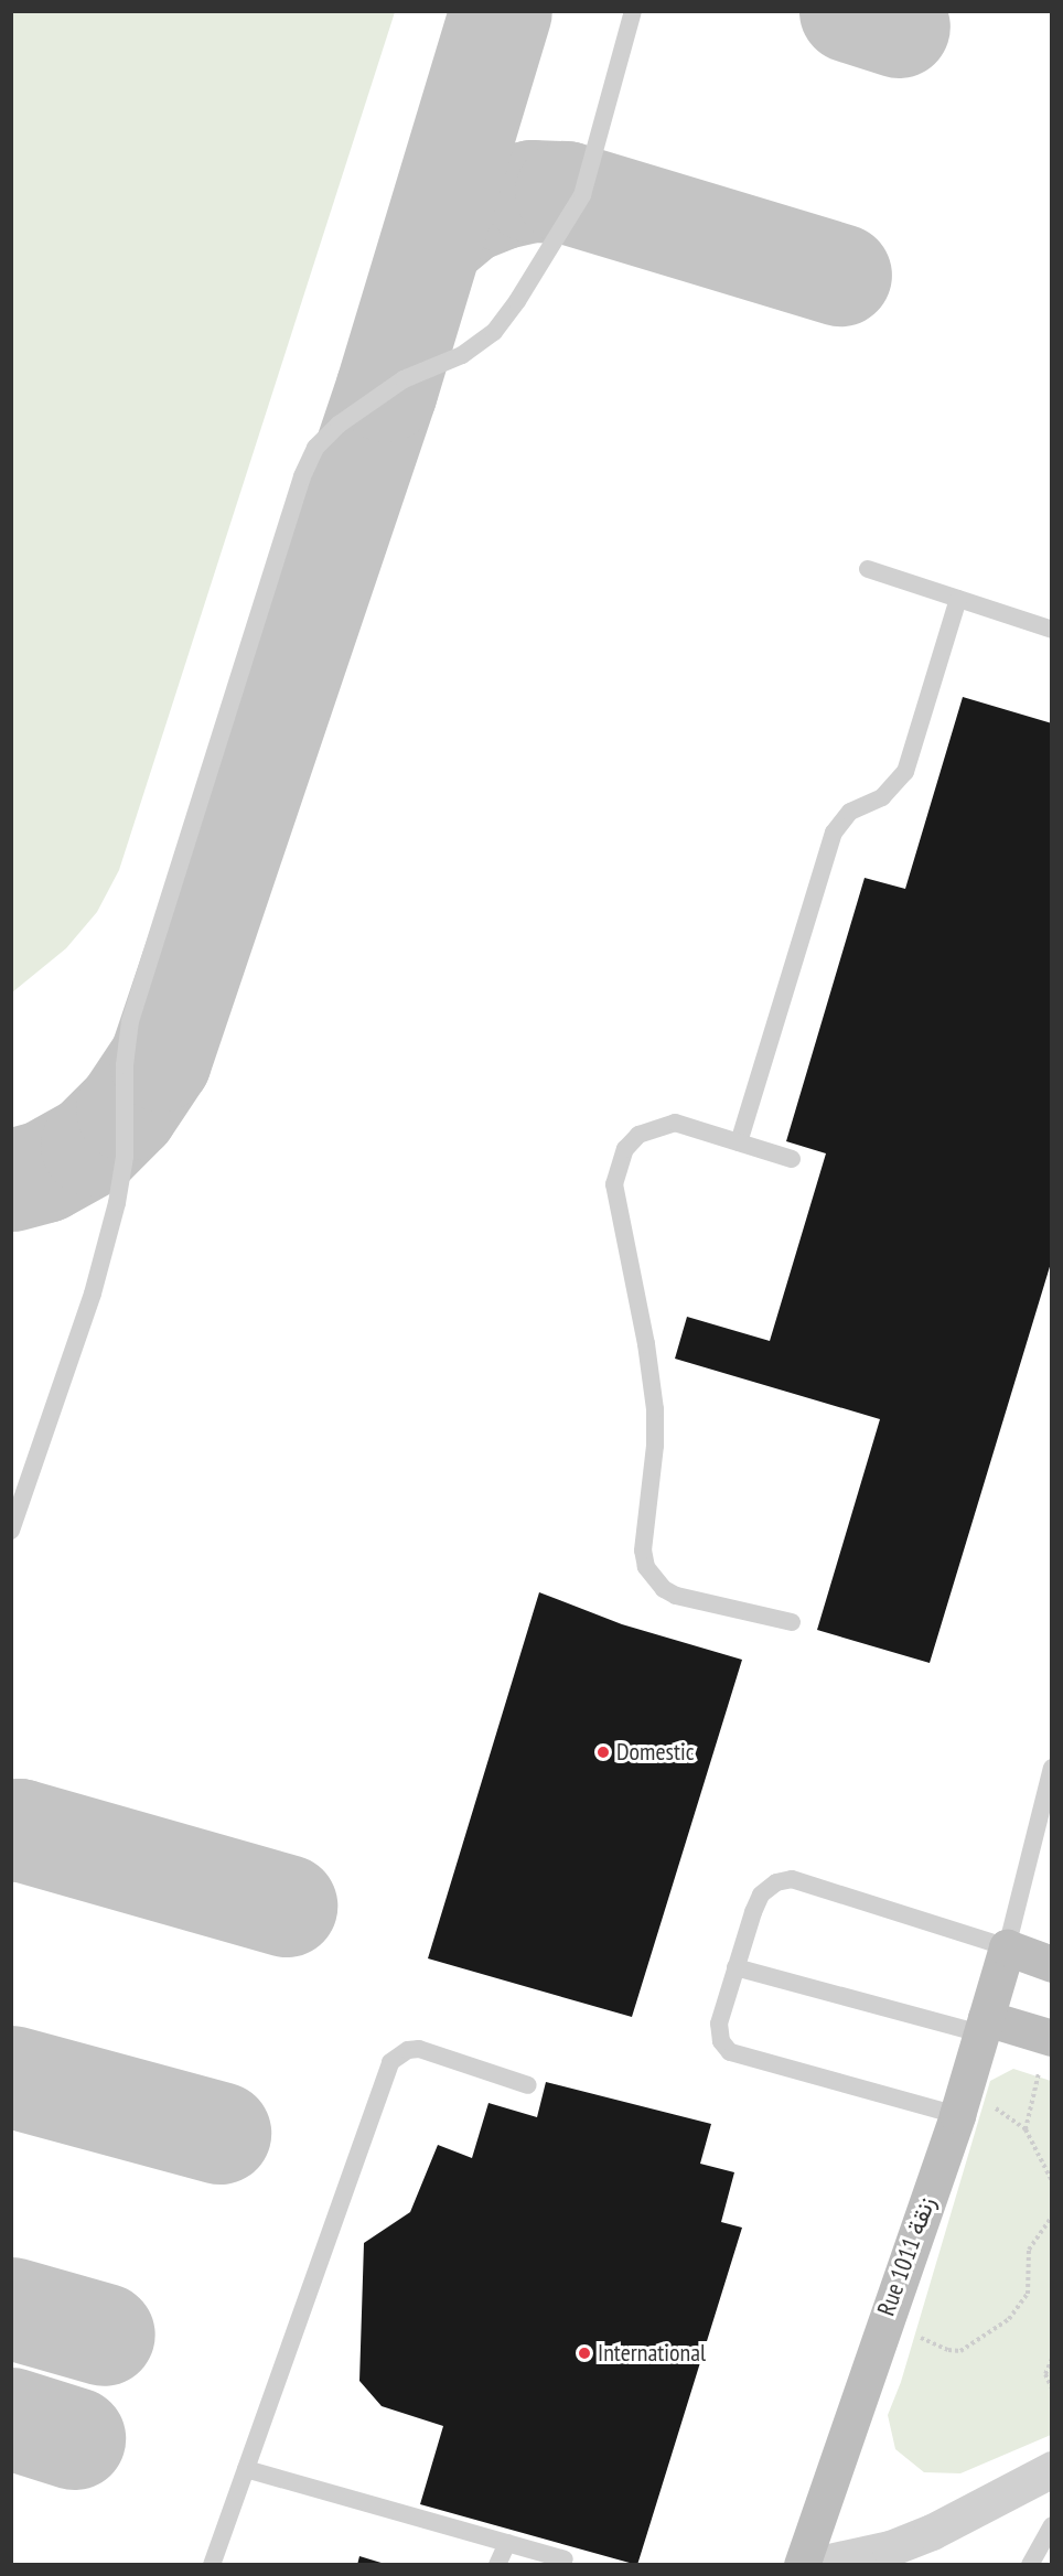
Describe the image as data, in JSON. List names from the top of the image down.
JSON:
{
  "streets": {
    "main road": ["Rue 1011 زنقة"]
  },
  "places": ["Domestic", "International"]
}
